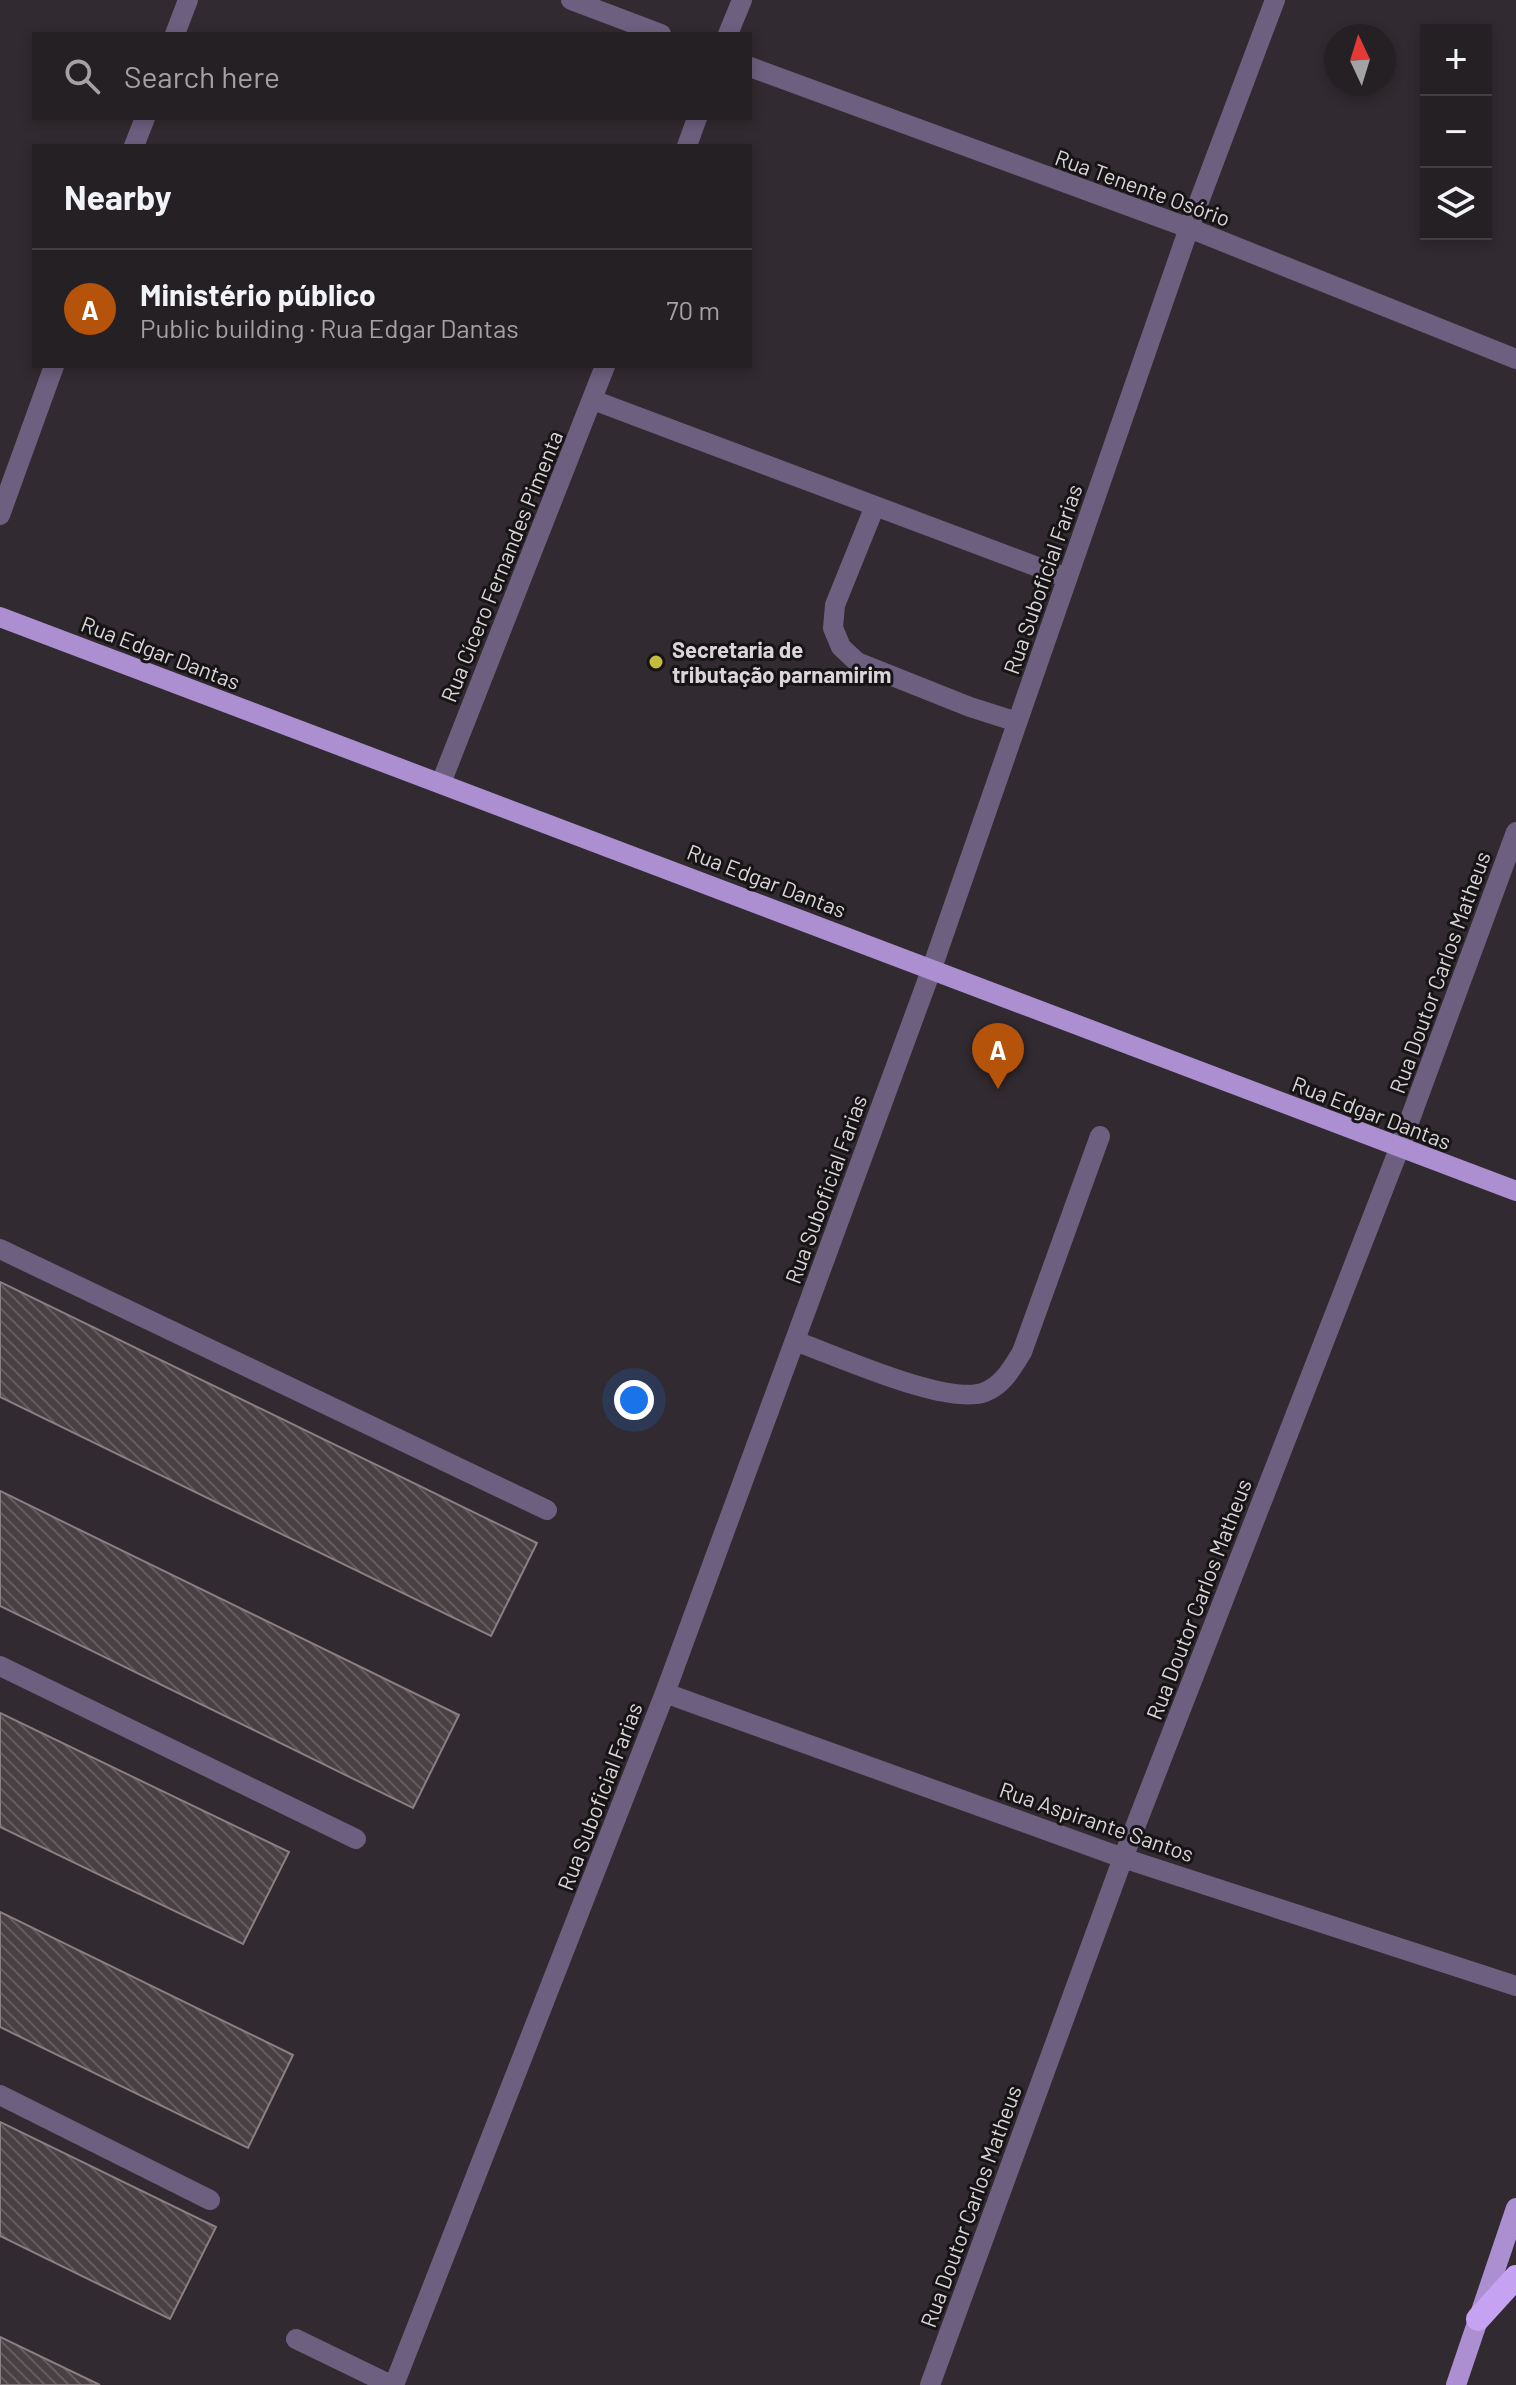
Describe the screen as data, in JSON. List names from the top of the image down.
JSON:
{
  "streets": {
    "main road": ["Rua Edgar Dantas"],
    "street": [
      "Rua Tenente Osório",
      "Rua Cícero Fernandes Pimenta",
      "Rua Suboficial Farias",
      "Rua Doutor Carlos Matheus",
      "Rua Aspirante Santos"
    ]
  },
  "crossings": [
    ["Rua Tenente Osório", "Rua Suboficial Farias"],
    ["Rua Cícero Fernandes Pimenta", "Rua Edgar Dantas"],
    ["Rua Suboficial Farias", "Rua Edgar Dantas"],
    ["Rua Suboficial Farias", "Rua Aspirante Santos"],
    ["Rua Edgar Dantas", "Rua Doutor Carlos Matheus"],
    ["Rua Doutor Carlos Matheus", "Rua Aspirante Santos"]
  ],
  "places": ["Secretaria de tributação parnamirim"],
  "north": "top",
  "page": {
    "map_buttons": ["+", "−"],
    "search": "Search here",
    "heading": "Nearby",
    "list": [
      {
        "mark": "A",
        "name": "Ministério público",
        "note": "Public building · Rua Edgar Dantas",
        "value": "70 m"
      }
    ],
    "pins": "A"
  }
}
